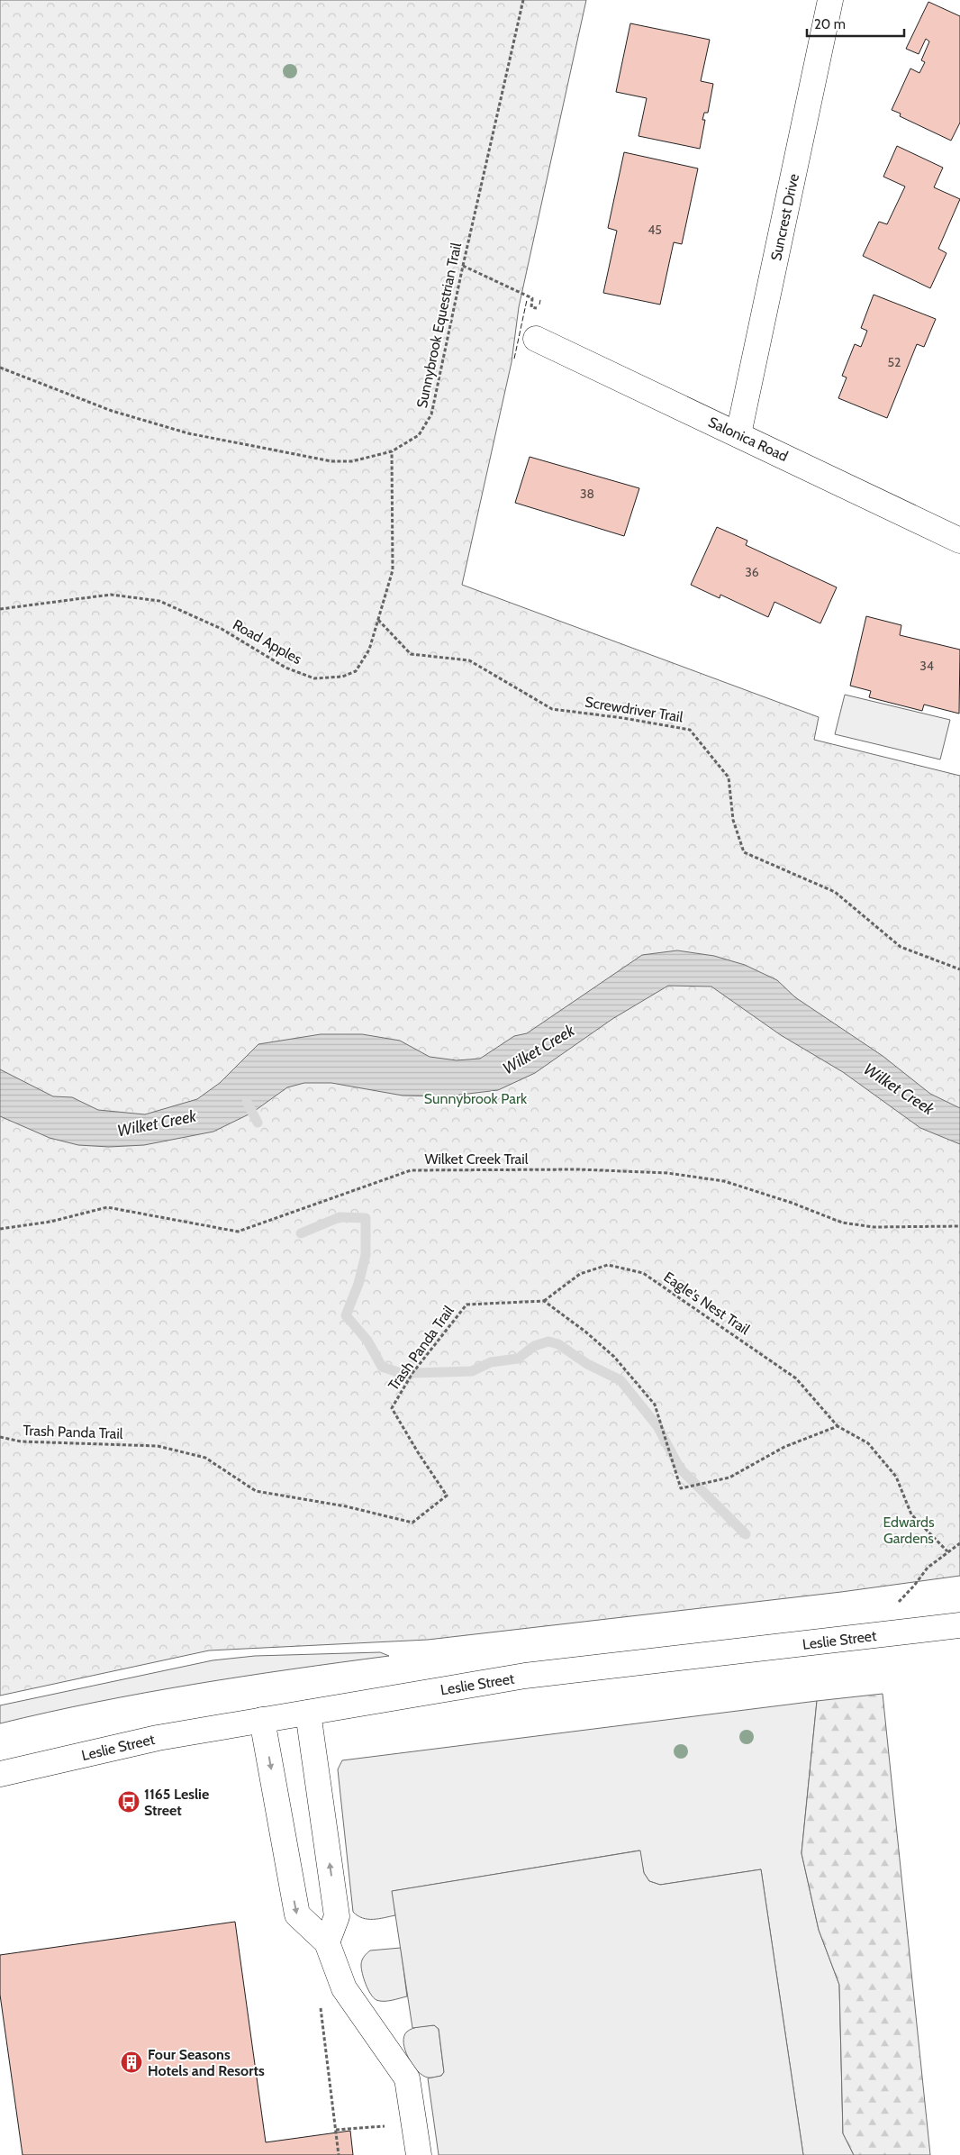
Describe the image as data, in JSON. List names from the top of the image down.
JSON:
{
  "streets": {
    "main road": ["Suncrest Drive", "Salonica Road", "Leslie Street"],
    "path": [
      "Sunnybrook Equestrian Trail",
      "Road Apples",
      "Screwdriver Trail",
      "Wilket Creek Trail",
      "Eagle's Nest Trail",
      "Trash Panda Trail"
    ]
  },
  "crossings": [
    ["Suncrest Drive", "Salonica Road"],
    ["Sunnybrook Equestrian Trail", "Road Apples"],
    ["Road Apples", "Screwdriver Trail"],
    ["Eagle's Nest Trail", "Trash Panda Trail"]
  ],
  "water": ["Wilket Creek"],
  "parks": ["Sunnybrook Park", "Edwards Gardens"],
  "places": {
    "bus stop": ["1165 Leslie Street"],
    "building": ["Four Seasons Hotels and Resorts"]
  },
  "house_numbers": [
    "45",
    "52",
    "38",
    "36",
    "34"
  ],
  "scale_bar": "20 m"
}
